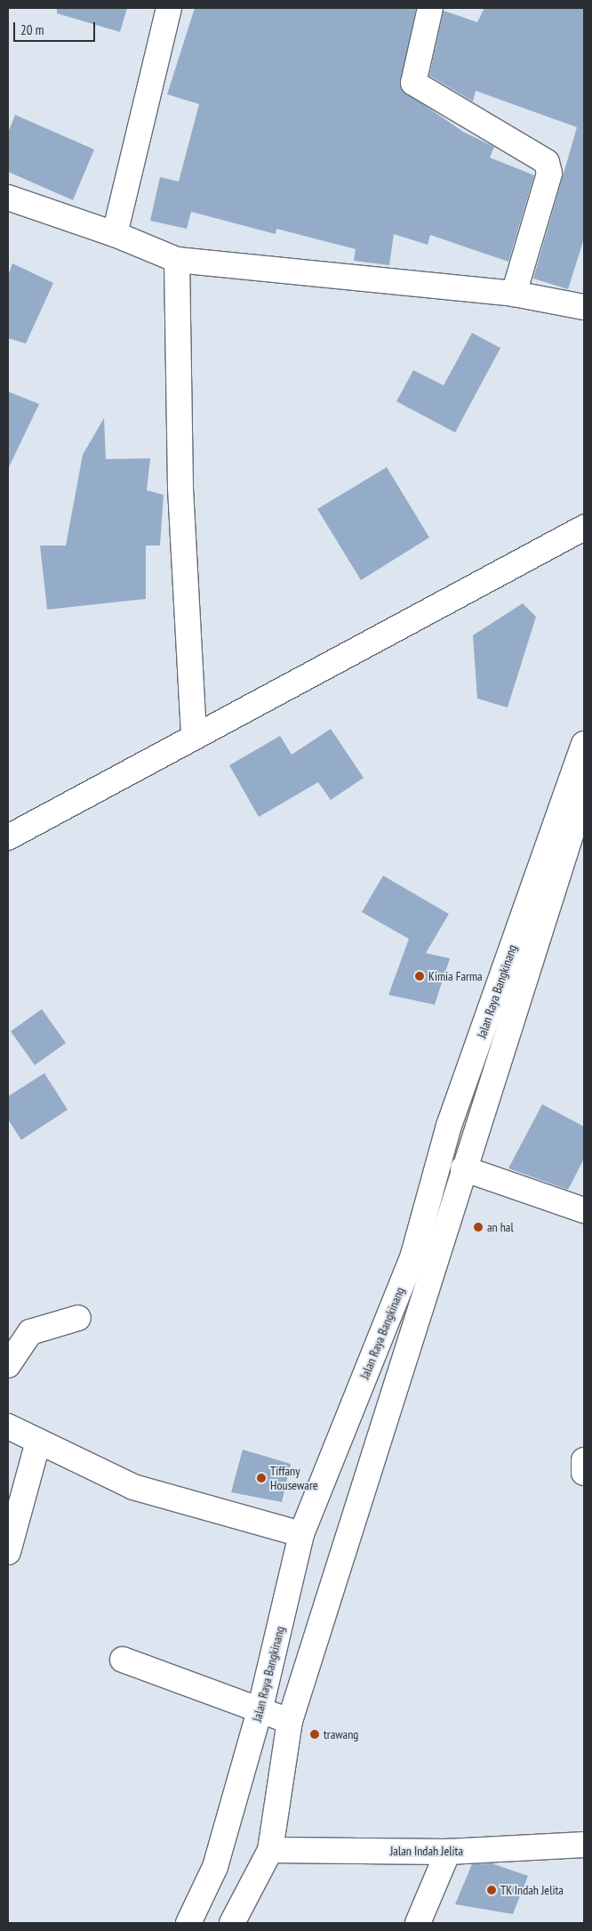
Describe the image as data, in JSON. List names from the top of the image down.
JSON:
{
  "streets": {
    "main road": ["Jalan Raya Bangkinang", "Jalan Indah Jelita"]
  },
  "crossings": [
    ["Jalan Raya Bangkinang", "Jalan Indah Jelita"]
  ],
  "places": [
    "Kimia Farma",
    "an hal",
    "Tiffany Houseware",
    "trawang",
    "TK Indah Jelita"
  ],
  "scale_bar": "20 m"
}
